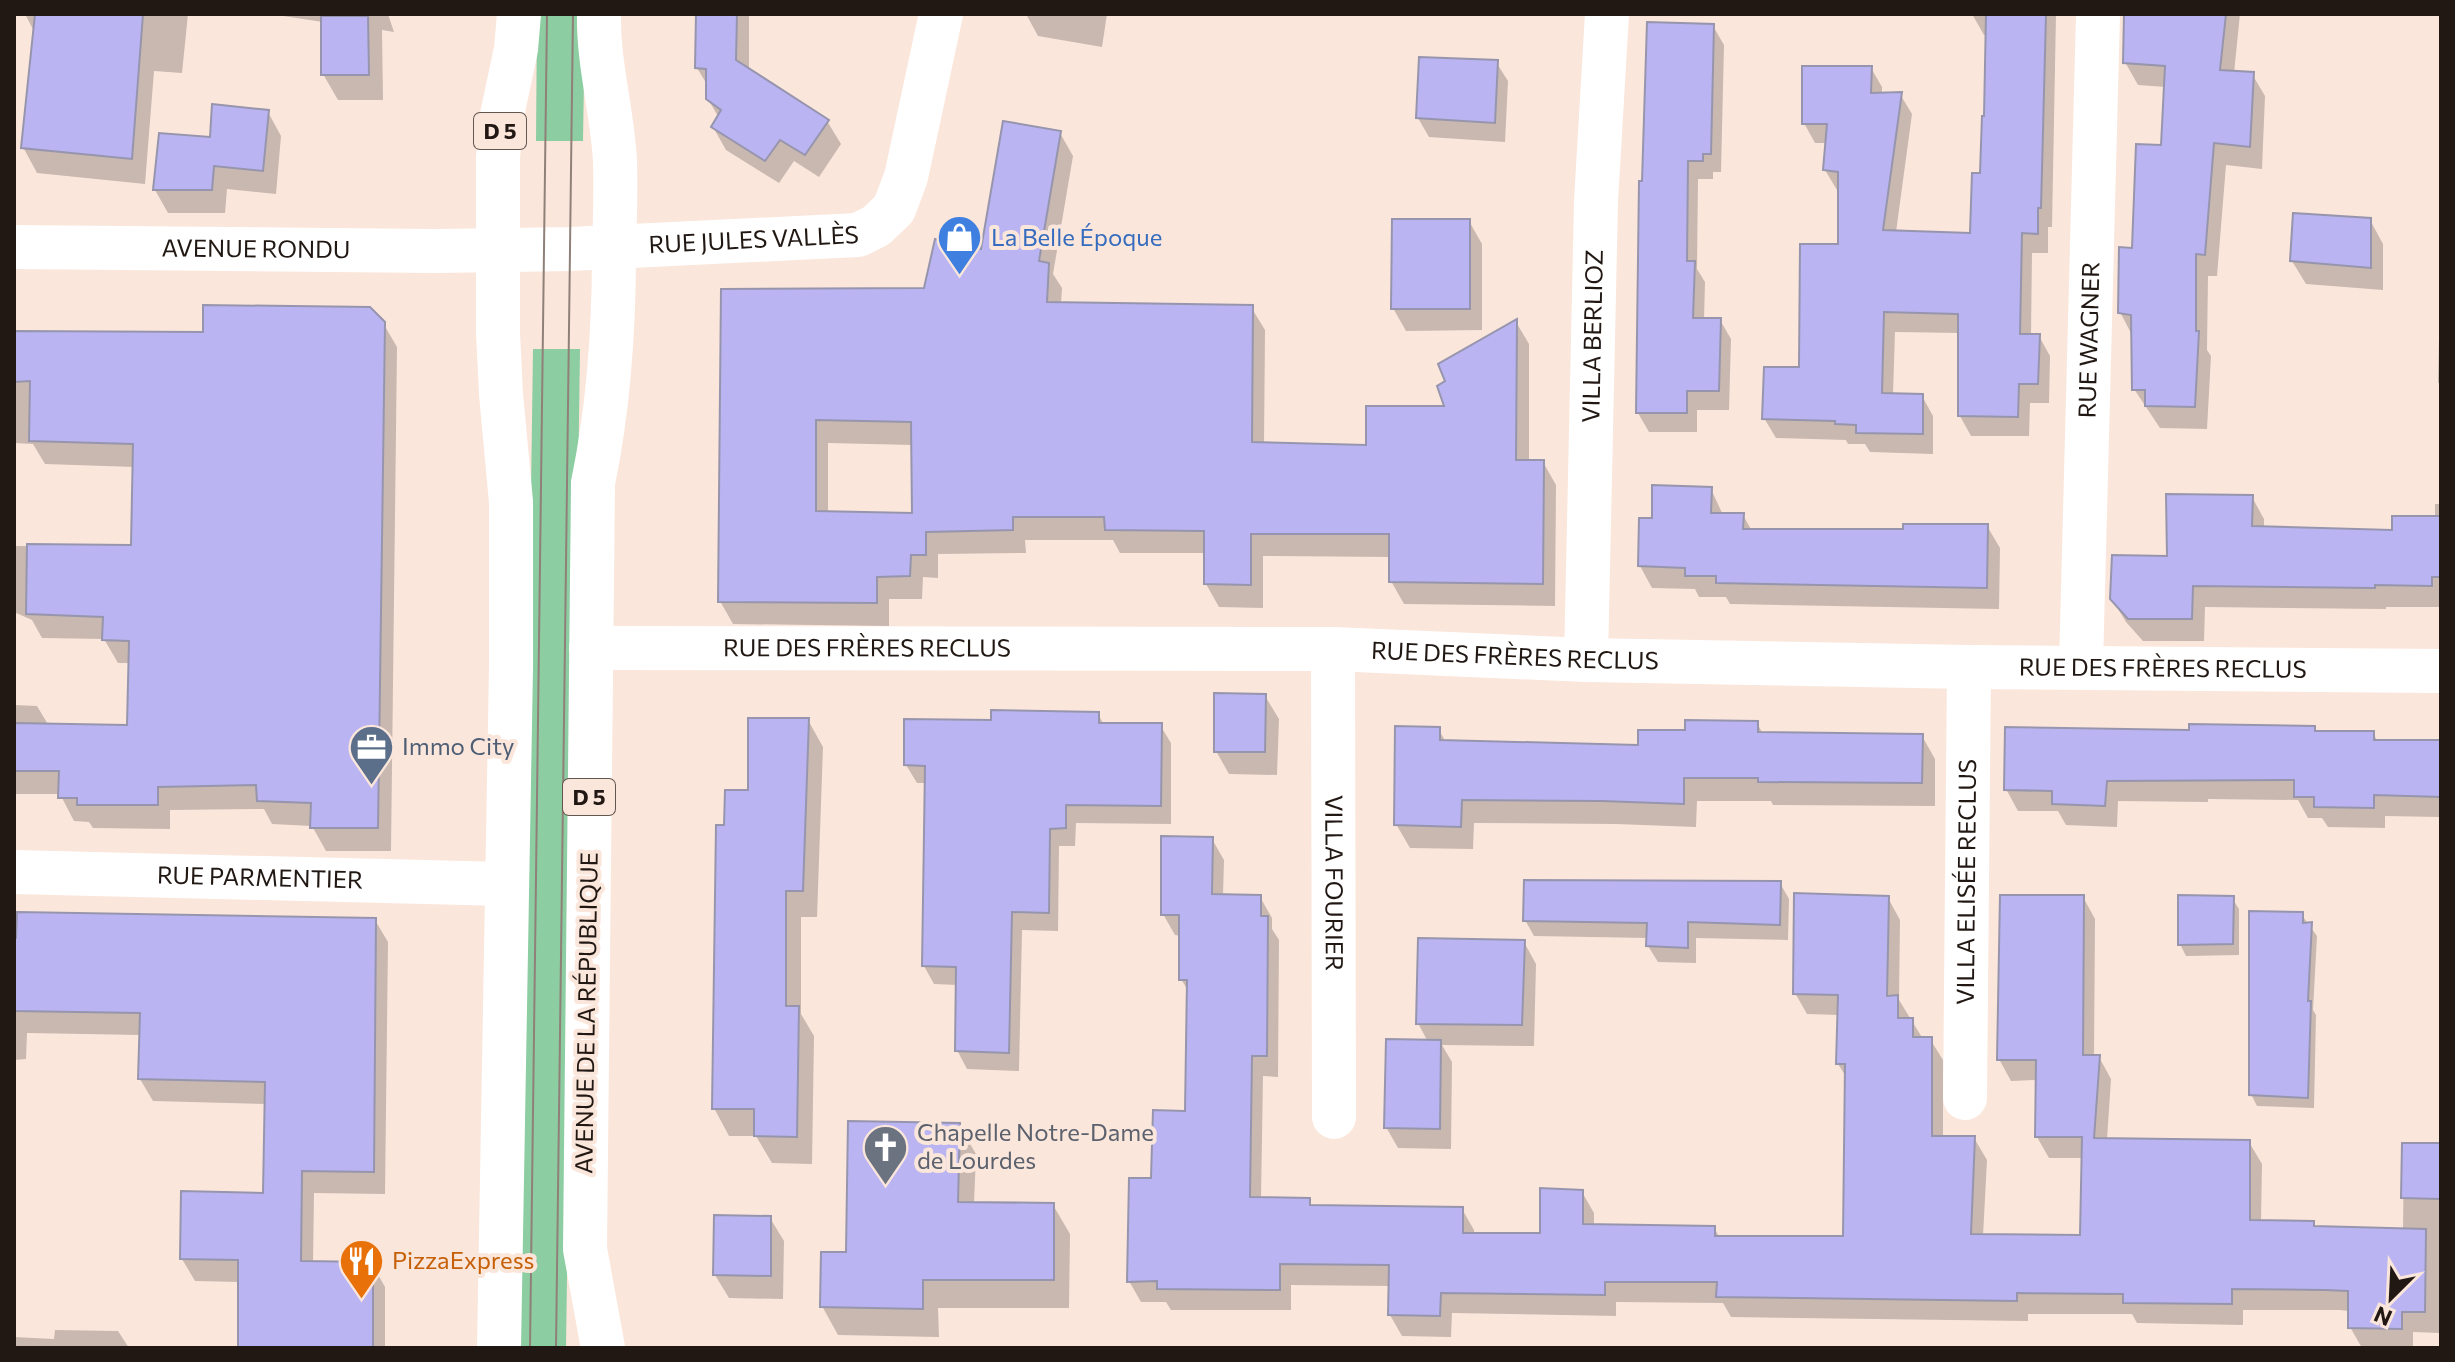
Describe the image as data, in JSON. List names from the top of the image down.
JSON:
{
  "streets": {
    "street": [
      "D 5",
      "RUE JULES VALLÈS",
      "AVENUE RONDU",
      "VILLA BERLIOZ",
      "RUE WAGNER",
      "RUE DES FRÈRES RECLUS",
      "RUE PARMENTIER",
      "VILLA FOURIER",
      "VILLA ELISÉE RECLUS",
      "AVENUE DE LA RÉPUBLIQUE"
    ]
  },
  "crossings": [
    ["D 5", "RUE JULES VALLÈS"],
    ["D 5", "AVENUE RONDU"],
    ["D 5", "RUE PARMENTIER"],
    ["D 5", "AVENUE DE LA RÉPUBLIQUE"],
    ["RUE JULES VALLÈS", "AVENUE RONDU"],
    ["RUE JULES VALLÈS", "AVENUE DE LA RÉPUBLIQUE"],
    ["VILLA BERLIOZ", "RUE DES FRÈRES RECLUS"],
    ["RUE WAGNER", "RUE DES FRÈRES RECLUS"],
    ["RUE DES FRÈRES RECLUS", "VILLA FOURIER"],
    ["RUE DES FRÈRES RECLUS", "VILLA ELISÉE RECLUS"],
    ["RUE DES FRÈRES RECLUS", "AVENUE DE LA RÉPUBLIQUE"]
  ],
  "places": {
    "shop": ["La Belle Époque"],
    "office": ["Immo City"],
    "church": ["Chapelle Notre-Dame de Lourdes"],
    "restaurant": ["PizzaExpress"]
  },
  "north": "bottom left"
}
